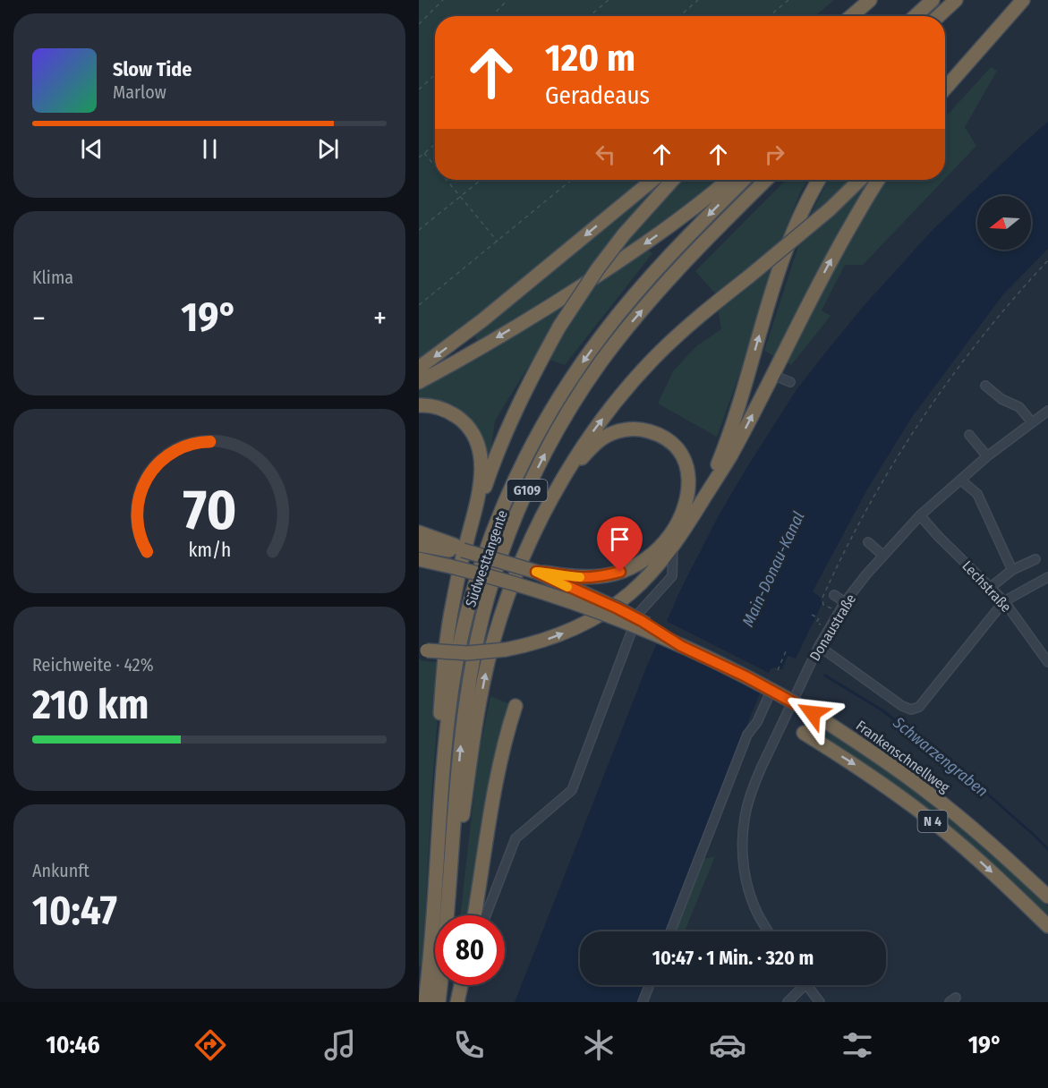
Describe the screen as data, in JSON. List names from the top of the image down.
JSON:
{
  "streets": {
    "highway": [
      "G109",
      "Südwesttangente",
      "Frankenschnellweg",
      "N 4"
    ],
    "street": ["Lechstraße", "Donaustraße"]
  },
  "crossings": [
    ["Lechstraße", "Donaustraße"]
  ],
  "water": ["Main-Donau-Kanal", "Schwarzengraben"],
  "north": "left",
  "page": {
    "turn": ["120 m", "Geradeaus"],
    "song": ["Slow Tide", "Marlow"],
    "tile": [
      "Klima",
      ["Reichweite · 42%", "210 km"],
      ["Ankunft", "10:47"]
    ],
    "heat": ["−", "19°", "+"],
    "limit": "80",
    "trip": "10:47 · 1 Min. · 320 m",
    "tabs": ["10:46", "19°"],
    "gauge": ["70", "km/h"]
  }
}
